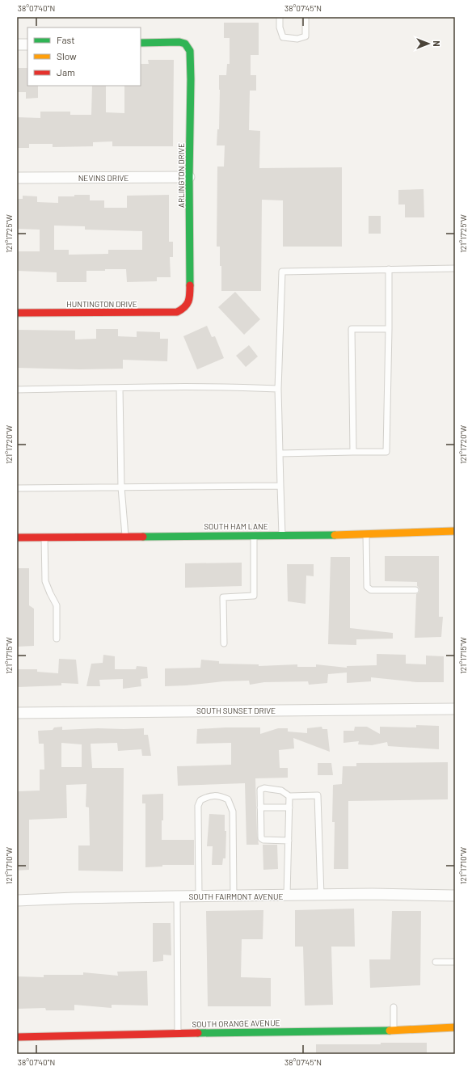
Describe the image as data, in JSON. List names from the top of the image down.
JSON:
{
  "streets": {
    "street": [
      "ARLINGTON DRIVE",
      "NEVINS DRIVE",
      "HUNTINGTON DRIVE",
      "SOUTH HAM LANE",
      "SOUTH SUNSET DRIVE",
      "SOUTH FAIRMONT AVENUE",
      "SOUTH ORANGE AVENUE"
    ]
  },
  "crossings": [
    ["ARLINGTON DRIVE", "NEVINS DRIVE"],
    ["ARLINGTON DRIVE", "HUNTINGTON DRIVE"]
  ],
  "legend": ["Fast", "Slow", "Jam"],
  "north": "right",
  "coordinates": [
    "38°07'40\"N",
    "38°07'45\"N",
    "121°17'25\"W",
    "121°17'20\"W",
    "121°17'15\"W",
    "121°17'10\"W"
  ]
}
